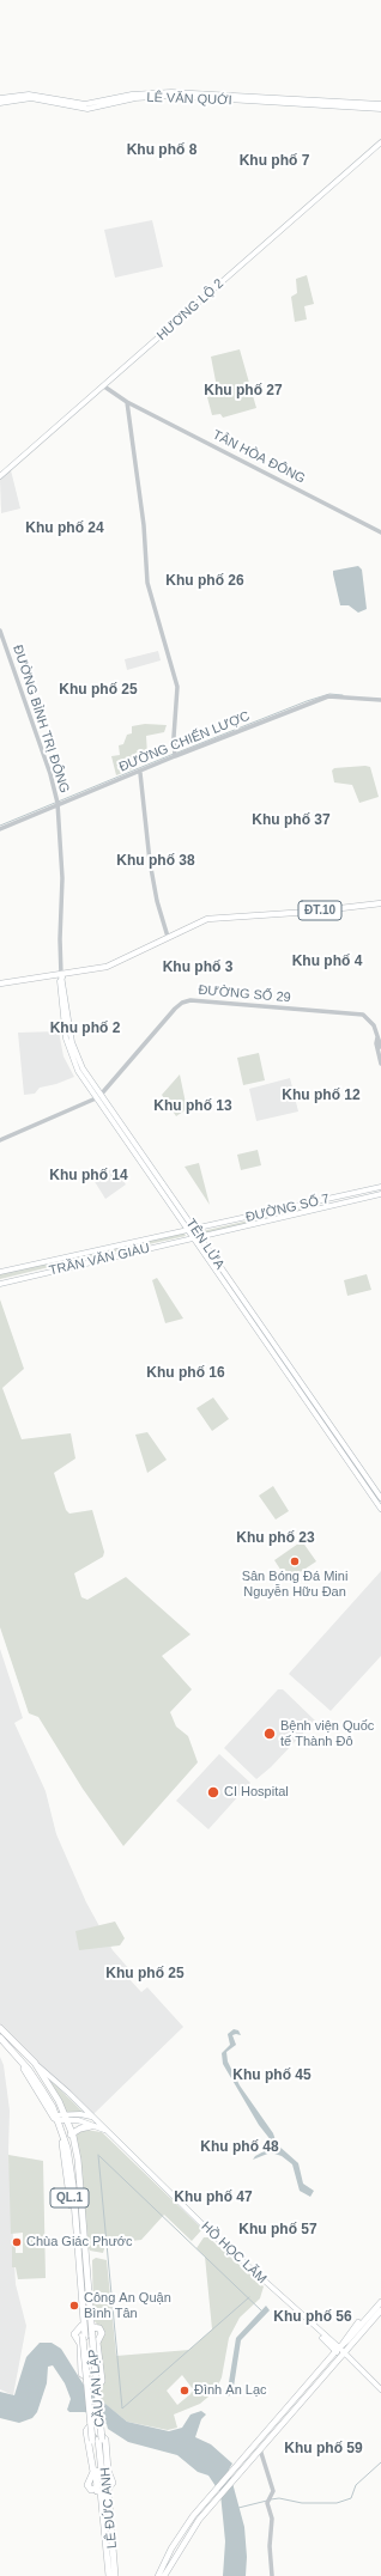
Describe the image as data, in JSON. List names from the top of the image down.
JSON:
{
  "streets": {
    "highway": ["QL.1", "CẦU AN LẬP", "LÊ ĐỨC ANH"],
    "main road": [
      "LÊ VĂN QUỚI",
      "HƯƠNG LỘ 2",
      "ĐT.10",
      "ĐƯỜNG SỐ 7",
      "TÊN LỬA",
      "TRẦN VĂN GIÀU",
      "HỒ HỌC LÃM"
    ],
    "street": [
      "TÂN HÒA ĐÔNG",
      "ĐƯỜNG BÌNH TRỊ ĐÔNG",
      "ĐƯỜNG CHIẾN LƯỢC",
      "ĐƯỜNG SỐ 29"
    ]
  },
  "crossings": [
    ["HƯƠNG LỘ 2", "TÂN HÒA ĐÔNG"],
    ["ĐƯỜNG BÌNH TRỊ ĐÔNG", "ĐƯỜNG CHIẾN LƯỢC"],
    ["ĐƯỜNG BÌNH TRỊ ĐÔNG", "ĐT.10"],
    ["ĐƯỜNG BÌNH TRỊ ĐÔNG", "TÊN LỬA"],
    ["ĐT.10", "TÊN LỬA"],
    ["ĐƯỜNG SỐ 29", "TÊN LỬA"],
    ["ĐƯỜNG SỐ 7", "TÊN LỬA"],
    ["ĐƯỜNG SỐ 7", "TRẦN VĂN GIÀU"],
    ["TÊN LỬA", "TRẦN VĂN GIÀU"],
    ["QL.1", "HỒ HỌC LÃM"],
    ["QL.1", "CẦU AN LẬP"],
    ["CẦU AN LẬP", "LÊ ĐỨC ANH"]
  ],
  "districts": [
    "Khu phố 8",
    "Khu phố 7",
    "Khu phố 27",
    "Khu phố 24",
    "Khu phố 26",
    "Khu phố 25",
    "Khu phố 37",
    "Khu phố 38",
    "Khu phố 4",
    "Khu phố 3",
    "Khu phố 2",
    "Khu phố 12",
    "Khu phố 13",
    "Khu phố 14",
    "Khu phố 16",
    "Khu phố 23",
    "Khu phố 25",
    "Khu phố 45",
    "Khu phố 48",
    "Khu phố 47",
    "Khu phố 57",
    "Khu phố 56",
    "Khu phố 59"
  ],
  "places": [
    "Sân Bóng Đá Mini Nguyễn Hữu Đan",
    "Bệnh viện Quốc tế Thành Đô",
    "CI Hospital",
    "Chùa Giác Phước",
    "Công An Quận Bình Tân",
    "Đình An Lạc"
  ]
}
